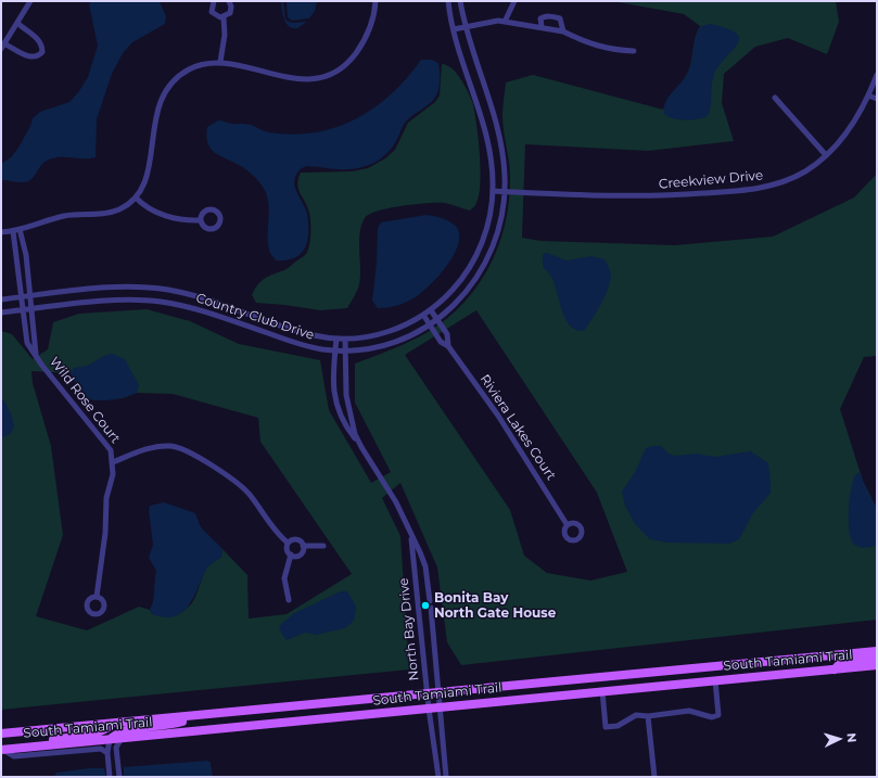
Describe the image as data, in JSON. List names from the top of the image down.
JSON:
{
  "streets": {
    "main road": ["South Tamiami Trail"],
    "street": [
      "Creekview Drive",
      "Country Club Drive",
      "Wild Rose Court",
      "Riviera Lakes Court",
      "North Bay Drive"
    ]
  },
  "crossings": [
    ["Creekview Drive", "Country Club Drive"],
    ["Country Club Drive", "Wild Rose Court"],
    ["Country Club Drive", "Riviera Lakes Court"],
    ["Country Club Drive", "North Bay Drive"],
    ["North Bay Drive", "South Tamiami Trail"]
  ],
  "places": ["Bonita Bay North Gate House"],
  "north": "right"
}
